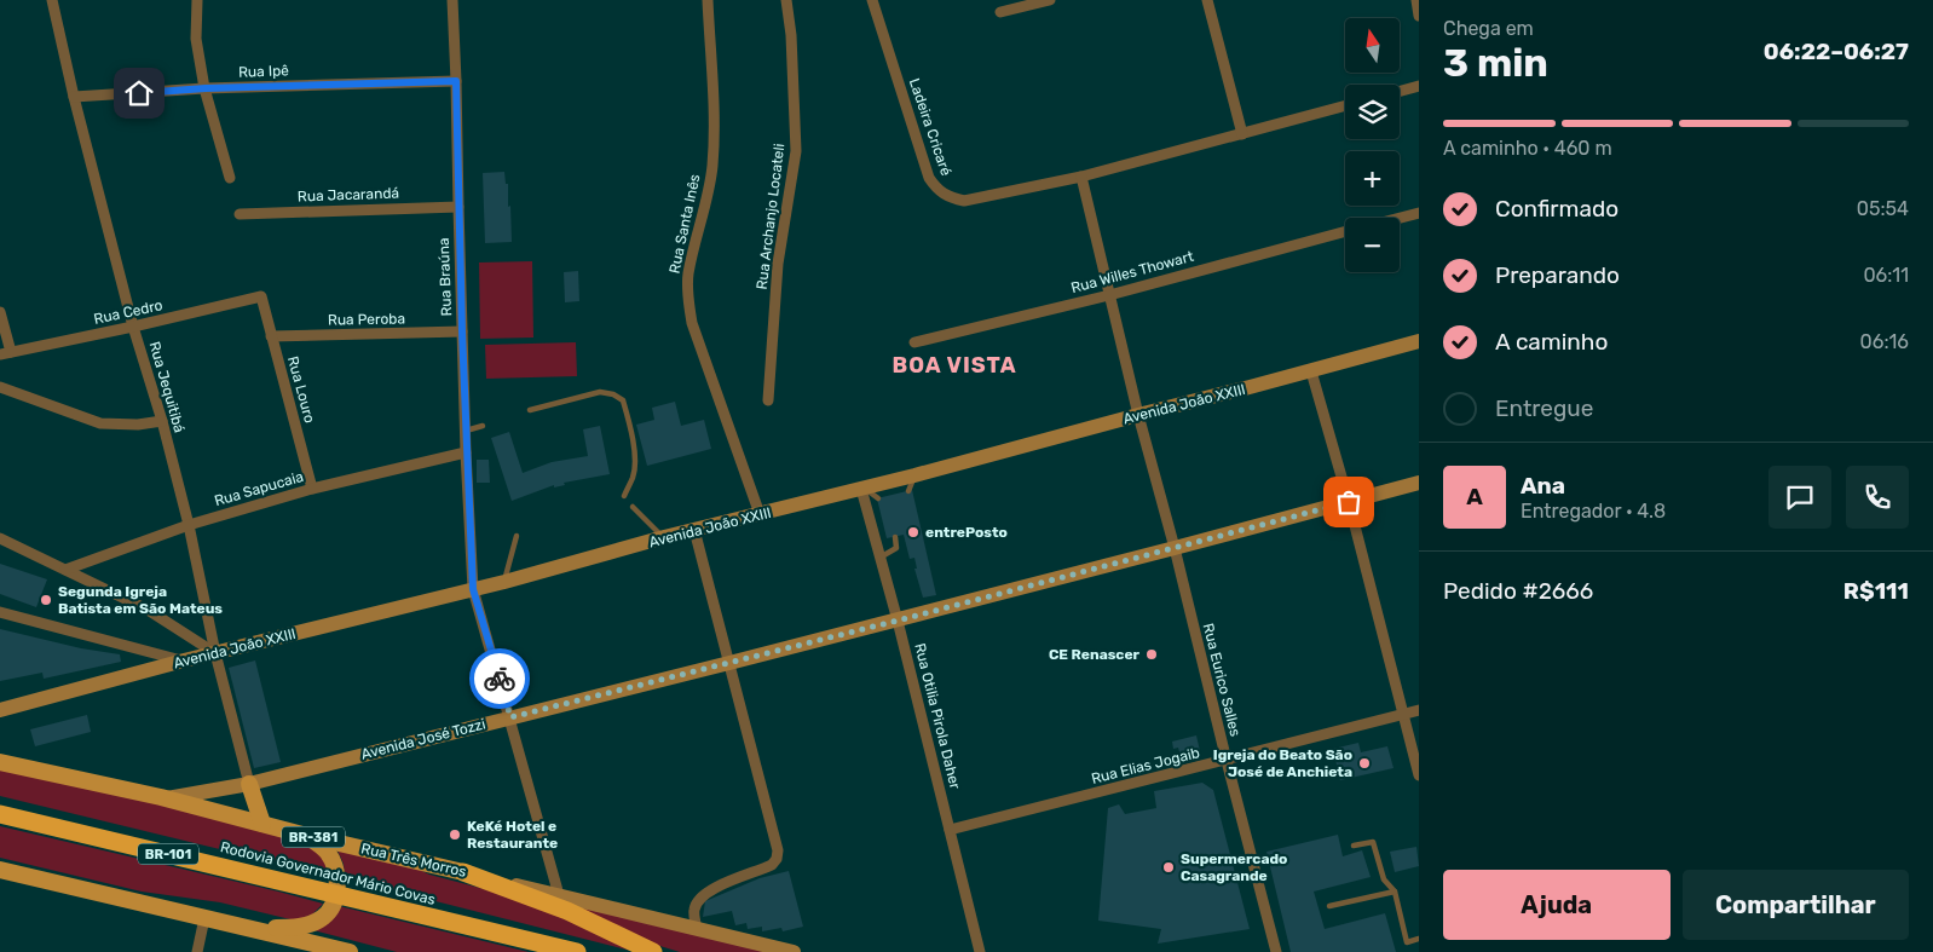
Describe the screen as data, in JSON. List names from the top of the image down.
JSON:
{
  "streets": {
    "highway": ["BR-101", "Rodovia Governador Mário Covas"],
    "main road": ["BR-381", "Rua Três Morros"],
    "street": [
      "Rua Ipê",
      "Ladeira Cricaré",
      "Rua Jacarandá",
      "Rua Archanjo Locateli",
      "Rua Santa Inês",
      "Rua Willes Thowart",
      "Rua Braúna",
      "Rua Cedro",
      "Rua Peroba",
      "Rua Jequitibá",
      "Rua Louro",
      "Avenida João XXIII",
      "Rua Sapucaia",
      "Rua Eurico Salles",
      "Rua Otilia Pirola Daher",
      "Avenida José Tozzi",
      "Rua Elias Jogaib"
    ]
  },
  "crossings": [
    ["Rua Ipê", "Rua Braúna"],
    ["Rua Ipê", "Rua Jequitibá"],
    ["Ladeira Cricaré", "Rua Eurico Salles"],
    ["Rua Jacarandá", "Rua Braúna"],
    ["Rua Santa Inês", "Avenida João XXIII"],
    ["Rua Willes Thowart", "Rua Eurico Salles"],
    ["Rua Braúna", "Rua Peroba"],
    ["Rua Braúna", "Avenida João XXIII"],
    ["Rua Braúna", "Rua Sapucaia"],
    ["Rua Braúna", "Avenida José Tozzi"],
    ["Rua Braúna", "Rua Três Morros"],
    ["Rua Cedro", "Rua Jequitibá"],
    ["Rua Cedro", "Rua Louro"],
    ["Rua Peroba", "Rua Louro"],
    ["Rua Jequitibá", "Avenida João XXIII"],
    ["Rua Jequitibá", "Rua Sapucaia"],
    ["Rua Jequitibá", "Avenida José Tozzi"],
    ["Rua Louro", "Rua Sapucaia"],
    ["Avenida João XXIII", "Rua Eurico Salles"],
    ["Avenida João XXIII", "Rua Otilia Pirola Daher"],
    ["Rua Eurico Salles", "Avenida José Tozzi"],
    ["Rua Eurico Salles", "Rua Elias Jogaib"],
    ["Rua Otilia Pirola Daher", "Avenida José Tozzi"],
    ["Rua Otilia Pirola Daher", "Rua Elias Jogaib"],
    ["Avenida José Tozzi", "Rua Três Morros"]
  ],
  "districts": ["BOA VISTA"],
  "places": [
    "entrePosto",
    "Segunda Igreja Batista em São Mateus",
    "CE Renascer",
    "Igreja do Beato São José de Anchieta",
    "KeKé Hotel e Restaurante",
    "Supermercado Casagrande"
  ],
  "north": "top",
  "page": {
    "heading": ["3 min", "Chega em", "06:22–06:27"],
    "panel": [
      "Ana",
      "Entregador · 4.8",
      "Pedido #2666",
      "R$111"
    ],
    "map_buttons": ["+", "−"],
    "bar": "A caminho · 460 m",
    "list": [
      ["Confirmado", "05:54"],
      ["Preparando", "06:11"],
      ["A caminho", "06:16"],
      "Entregue"
    ],
    "round": "A",
    "buttons": ["Ajuda", "Compartilhar"]
  }
}
